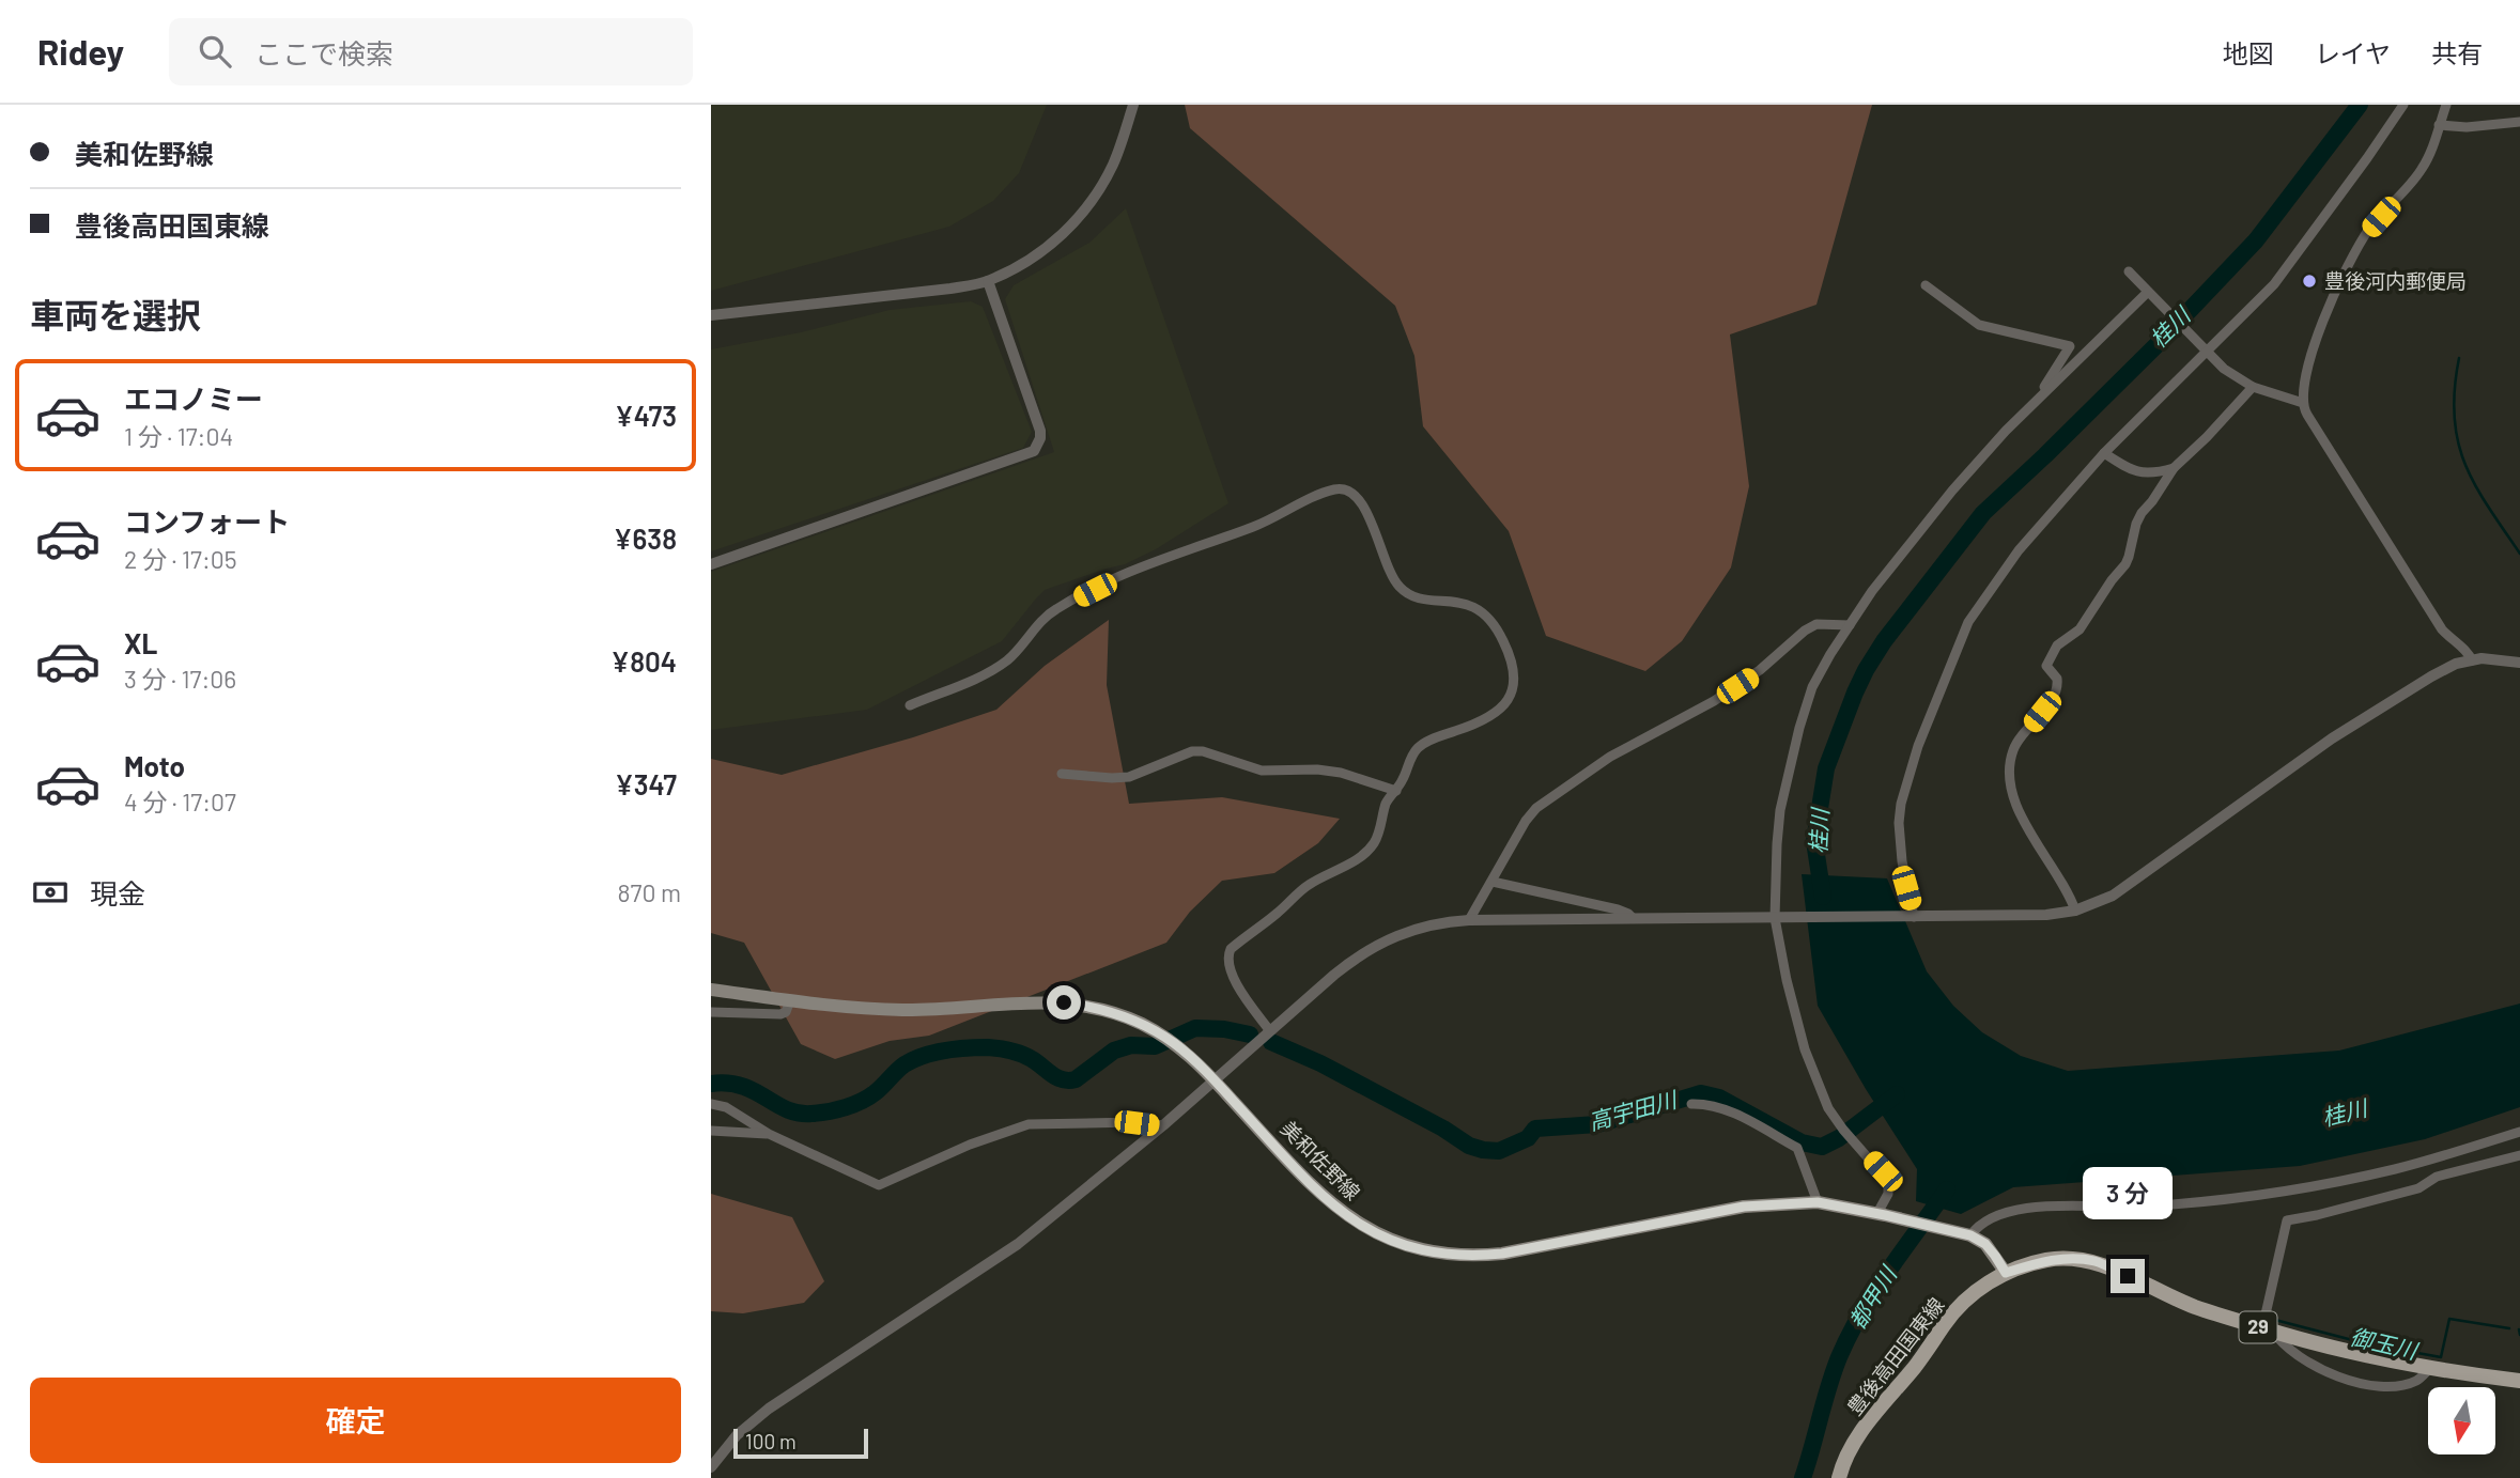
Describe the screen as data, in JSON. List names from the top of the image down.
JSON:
{
  "streets": {
    "main road": ["美和佐野線", "29", "豊後高田国東線"]
  },
  "crossings": [
    ["美和佐野線", "豊後高田国東線"]
  ],
  "water": [
    "桂川",
    "高宇田川",
    "都甲川",
    "御玉川"
  ],
  "places": ["豊後河内郵便局"],
  "scale_bar": "100 m",
  "north": "bottom",
  "page": {
    "header": "Ridey",
    "search": "ここで検索",
    "nav": ["地図", "レイヤ", "共有"],
    "banner": ["美和佐野線", "豊後高田国東線"],
    "heading": "車両を選択",
    "list": [
      {
        "name": "エコノミー",
        "note": "1 分 · 17:04",
        "value": "¥473"
      },
      {
        "name": "コンフォート",
        "note": "2 分 · 17:05",
        "value": "¥638"
      },
      {
        "name": "XL",
        "note": "3 分 · 17:06",
        "value": "¥804"
      },
      {
        "name": "Moto",
        "note": "4 分 · 17:07",
        "value": "¥347"
      }
    ],
    "pay": ["現金", "870 m"],
    "bubble": "3 分",
    "buttons": "確定",
    "scale": "100 m"
  }
}
